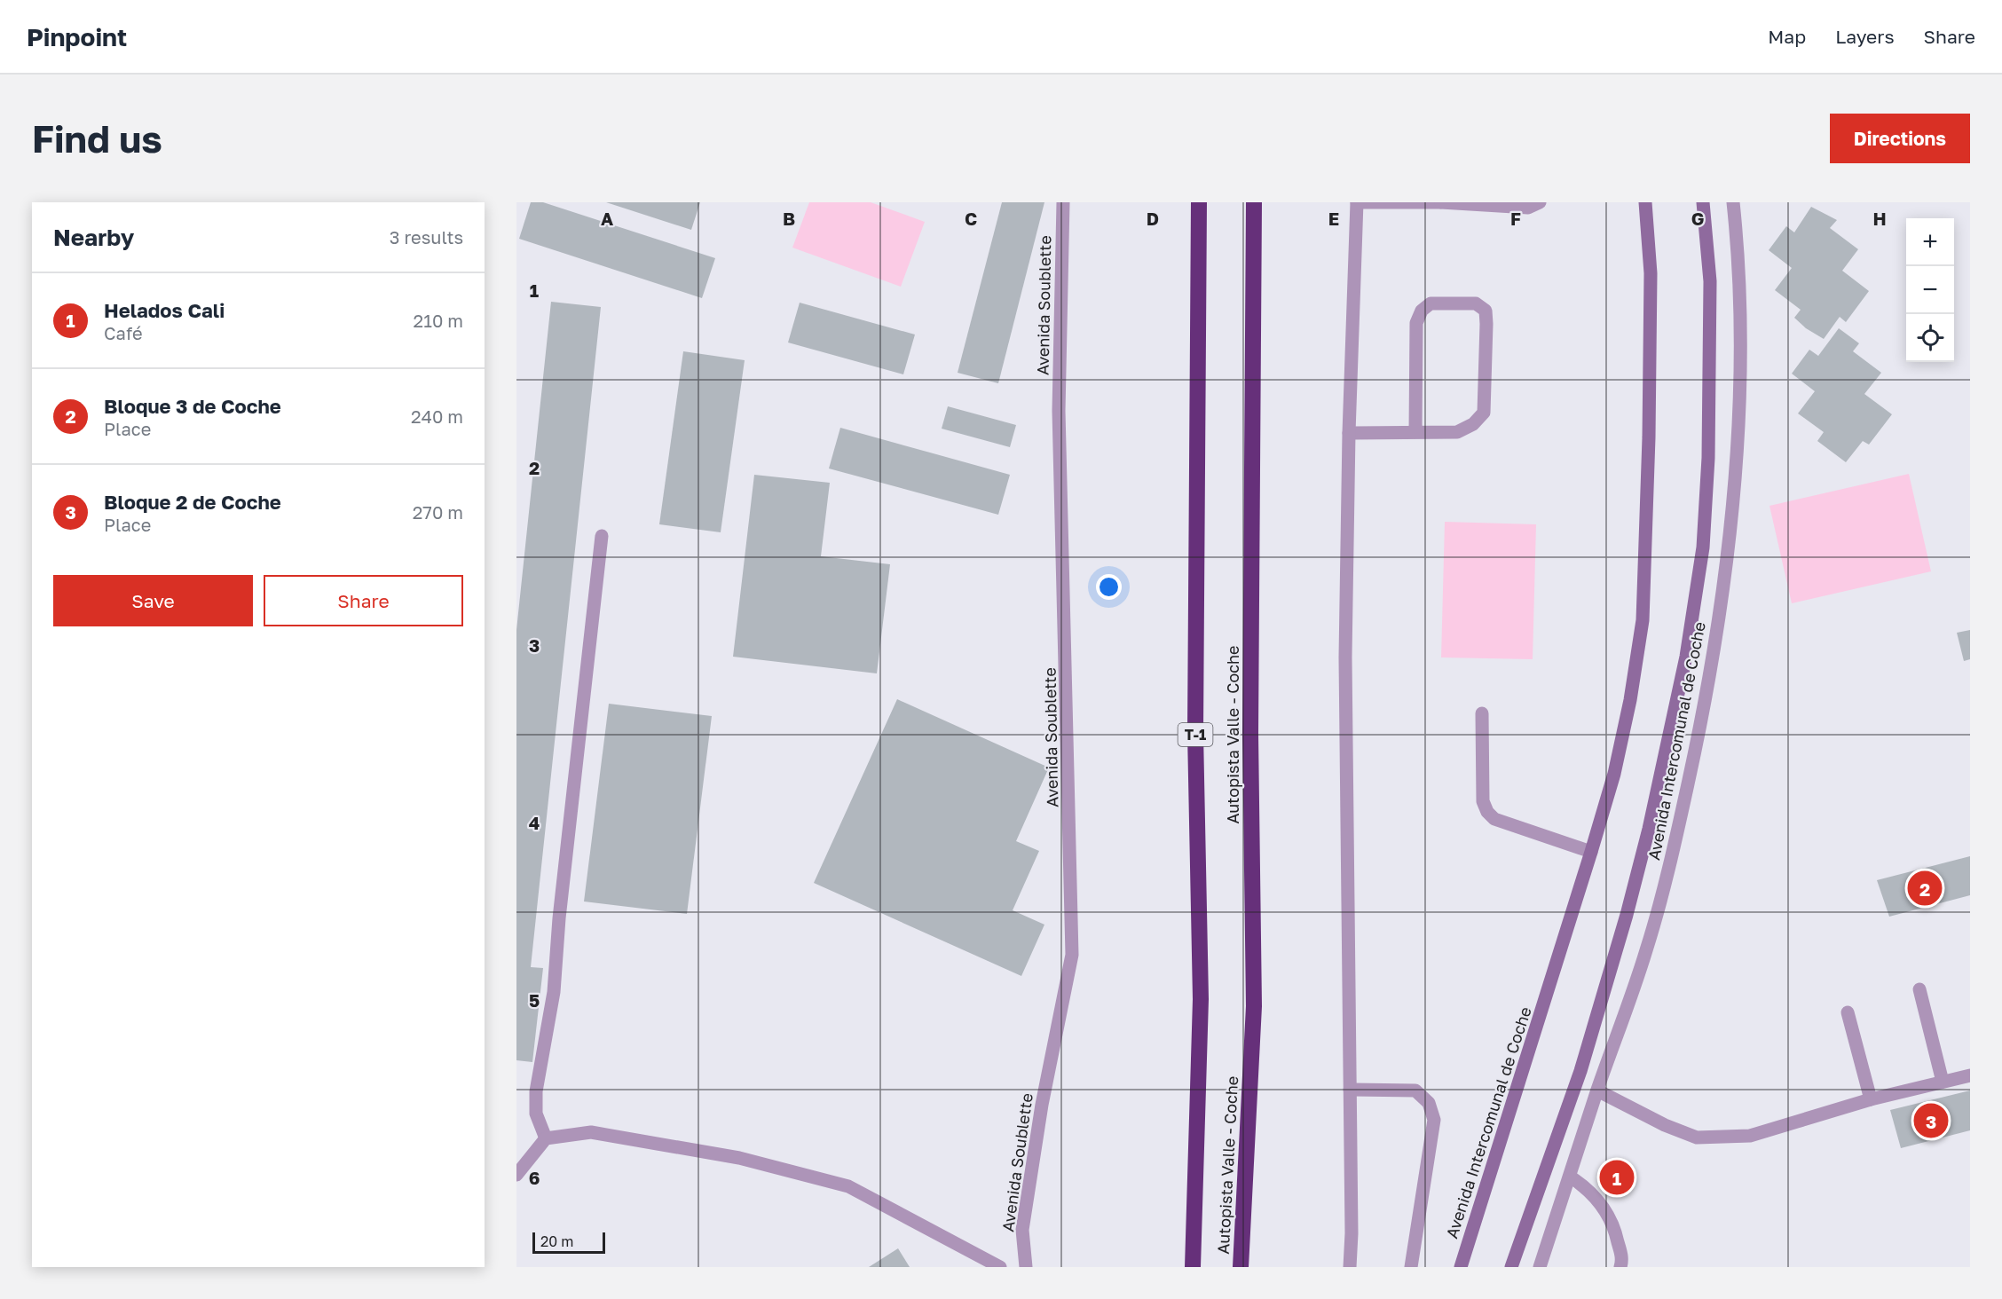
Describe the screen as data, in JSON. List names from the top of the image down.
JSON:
{
  "streets": {
    "highway": ["T-1", "Autopista Valle - Coche"],
    "main road": ["Avenida Intercomunal de Coche"],
    "street": ["Avenida Soublette"]
  },
  "scale_bar": "20 m",
  "page": {
    "header": "Pinpoint",
    "nav": ["Map", "Layers", "Share"],
    "buttons": [
      "Directions",
      ["Save", "Share"]
    ],
    "title": "Find us",
    "heading": ["Nearby", "3 results"],
    "map_buttons": ["+", "−"],
    "list": [
      {
        "mark": "1",
        "name": "Helados Cali",
        "note": "Café",
        "value": "210 m"
      },
      {
        "mark": "2",
        "name": "Bloque 3 de Coche",
        "note": "Place",
        "value": "240 m"
      },
      {
        "mark": "3",
        "name": "Bloque 2 de Coche",
        "note": "Place",
        "value": "270 m"
      }
    ],
    "pins": ["2", "3", "1"],
    "scale": "20 m"
  },
  "grid": {
    "columns": [
      "A",
      "B",
      "C",
      "D",
      "E",
      "F",
      "G",
      "H"
    ],
    "rows": [
      "1",
      "2",
      "3",
      "4",
      "5",
      "6"
    ]
  }
}
